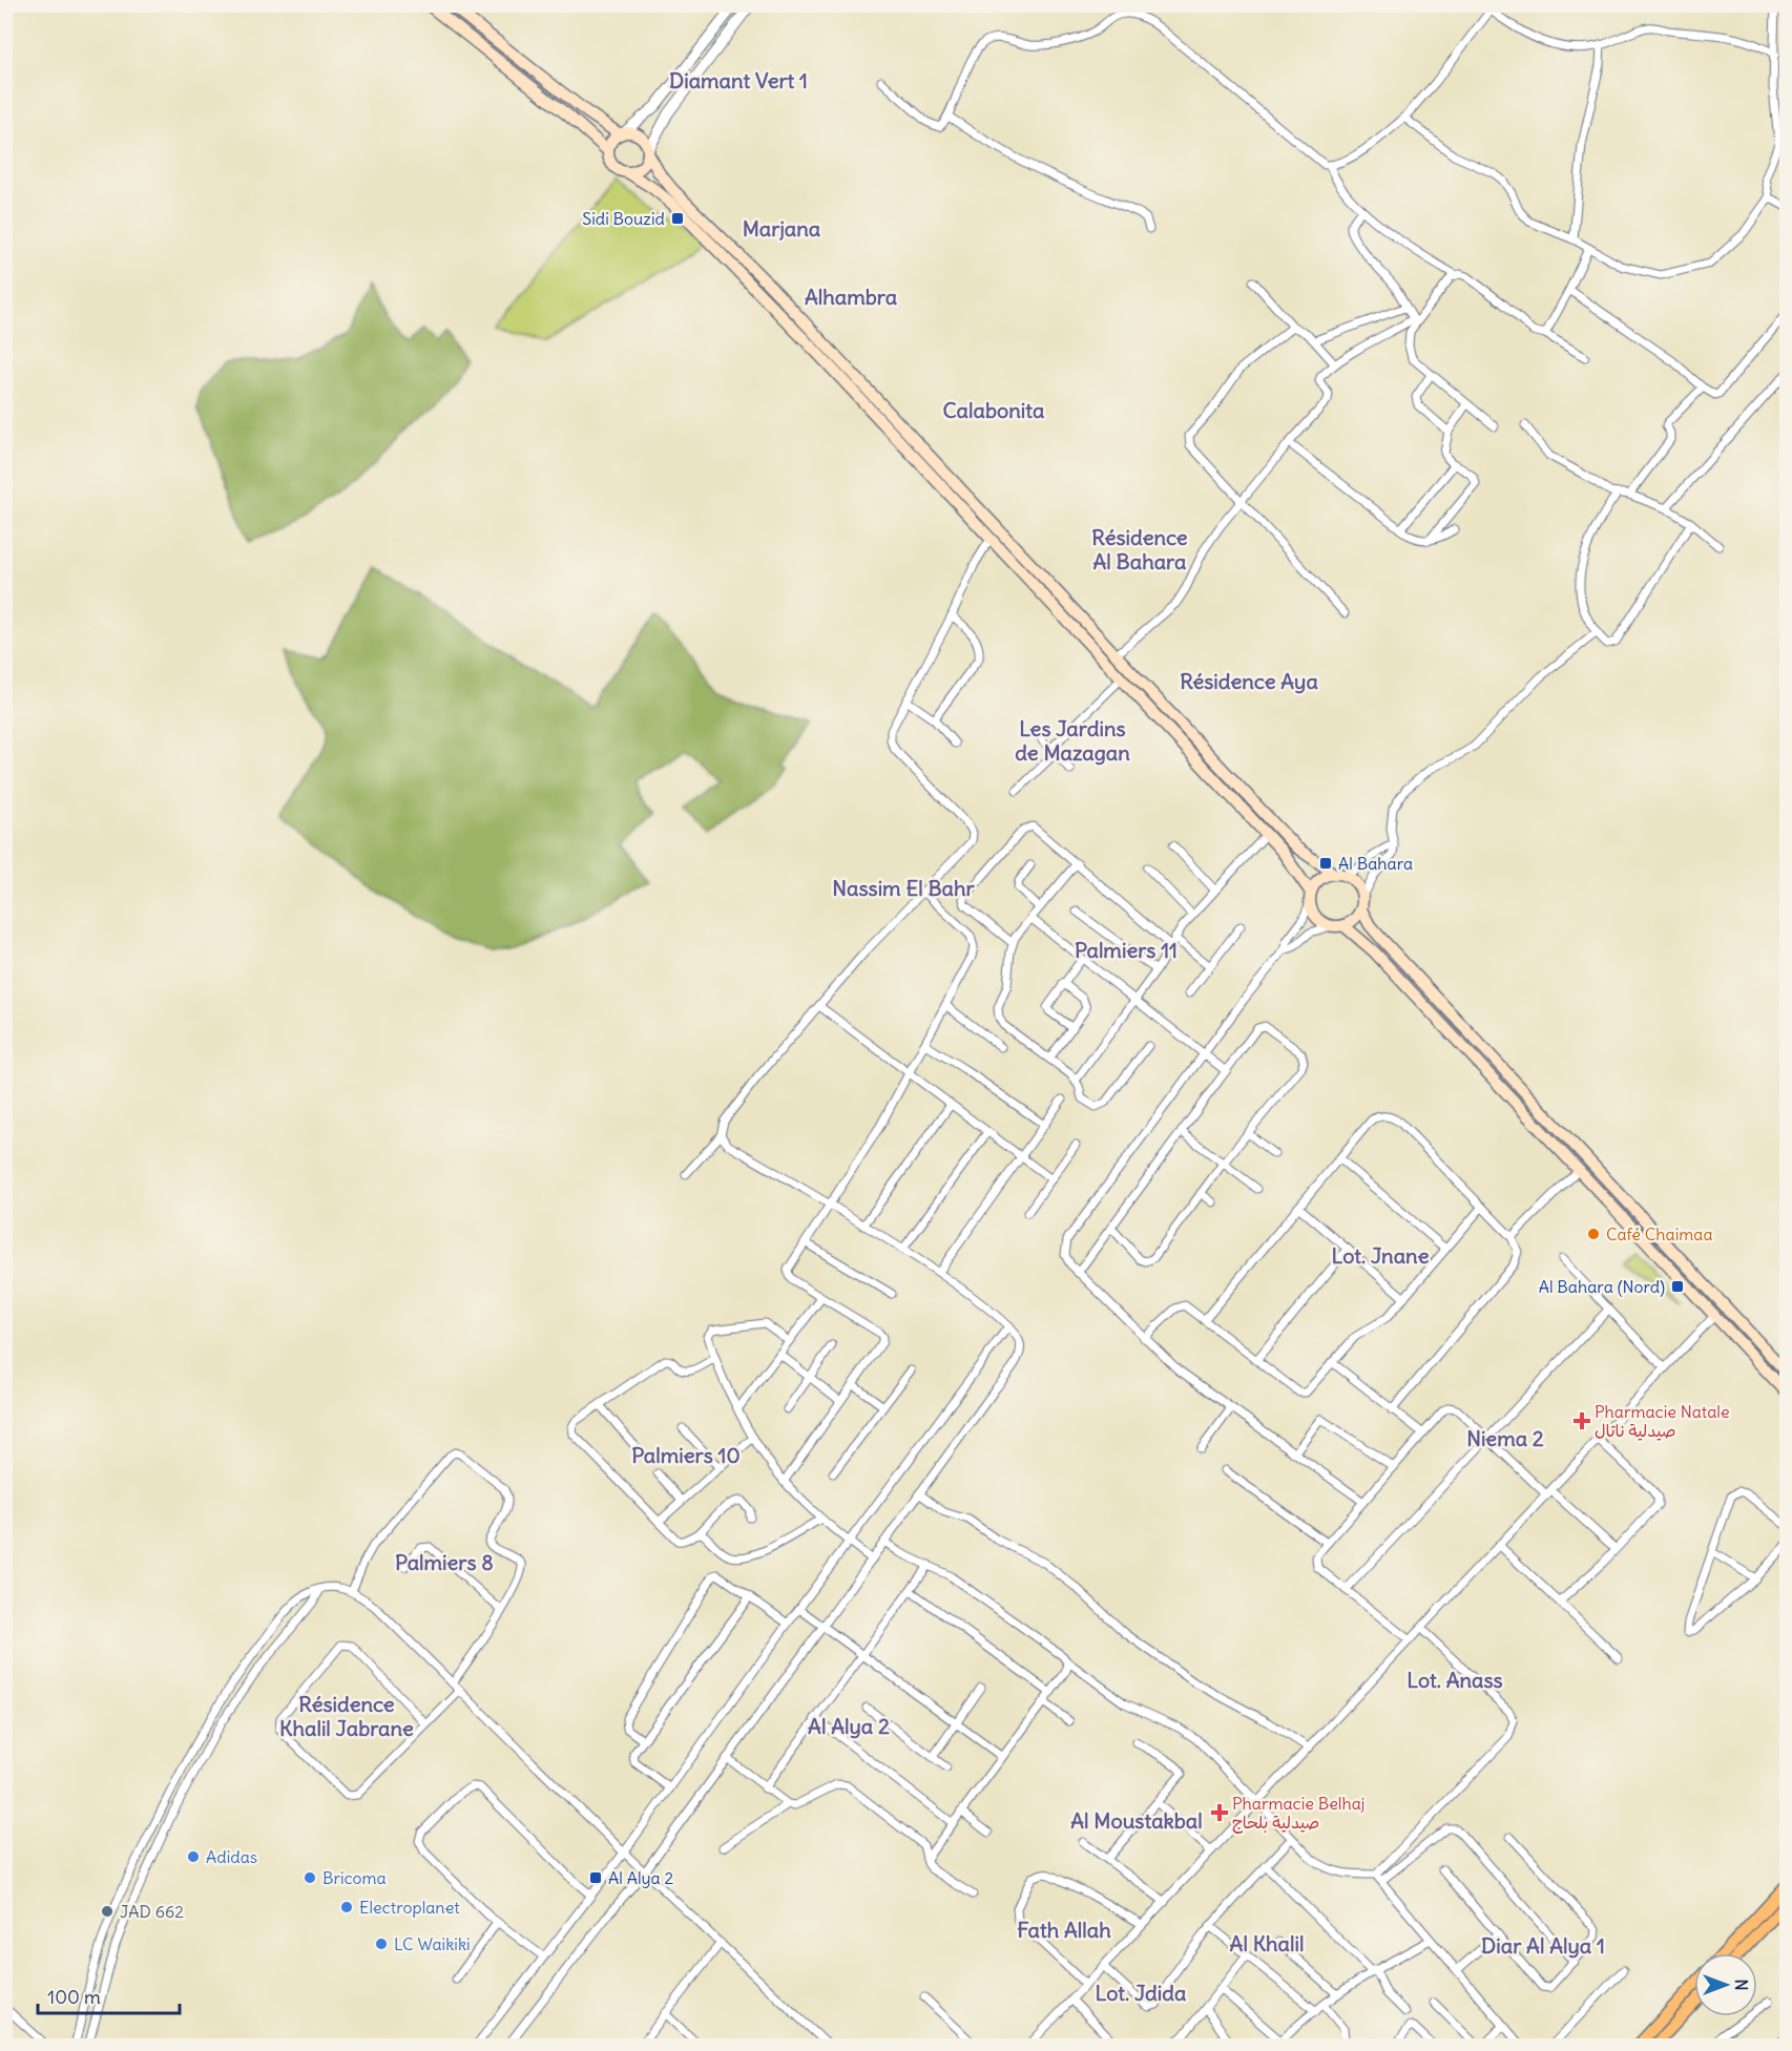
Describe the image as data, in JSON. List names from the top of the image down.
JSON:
{
  "districts": [
    "Diamant Vert 1",
    "Marjana",
    "Alhambra",
    "Calabonita",
    "Résidence Al Bahara",
    "Résidence Aya",
    "Les Jardins de Mazagan",
    "Nassim El Bahr",
    "Palmiers 11",
    "Lot. Jnane",
    "Niema 2",
    "Palmiers 10",
    "Palmiers 8",
    "Lot. Anass",
    "Résidence Khalil Jabrane",
    "Al Alya 2",
    "Al Moustakbal",
    "Fath Allah",
    "Al Khalil",
    "Diar Al Alya 1",
    "Lot. Jdida"
  ],
  "places": {
    "transit": [
      "Sidi Bouzid",
      "Al Bahara",
      "Al Bahara (Nord)",
      "Al Alya 2"
    ],
    "other": [
      "Café Chaimaa",
      "Adidas",
      "Bricoma",
      "Electroplanet",
      "JAD 662",
      "LC Waikiki"
    ],
    "health": ["Pharmacie Natale صيدلية ناتال", "Pharmacie Belhaj صيدلية بلحاج"]
  },
  "scale_bar": "100 m",
  "north": "right"
}
